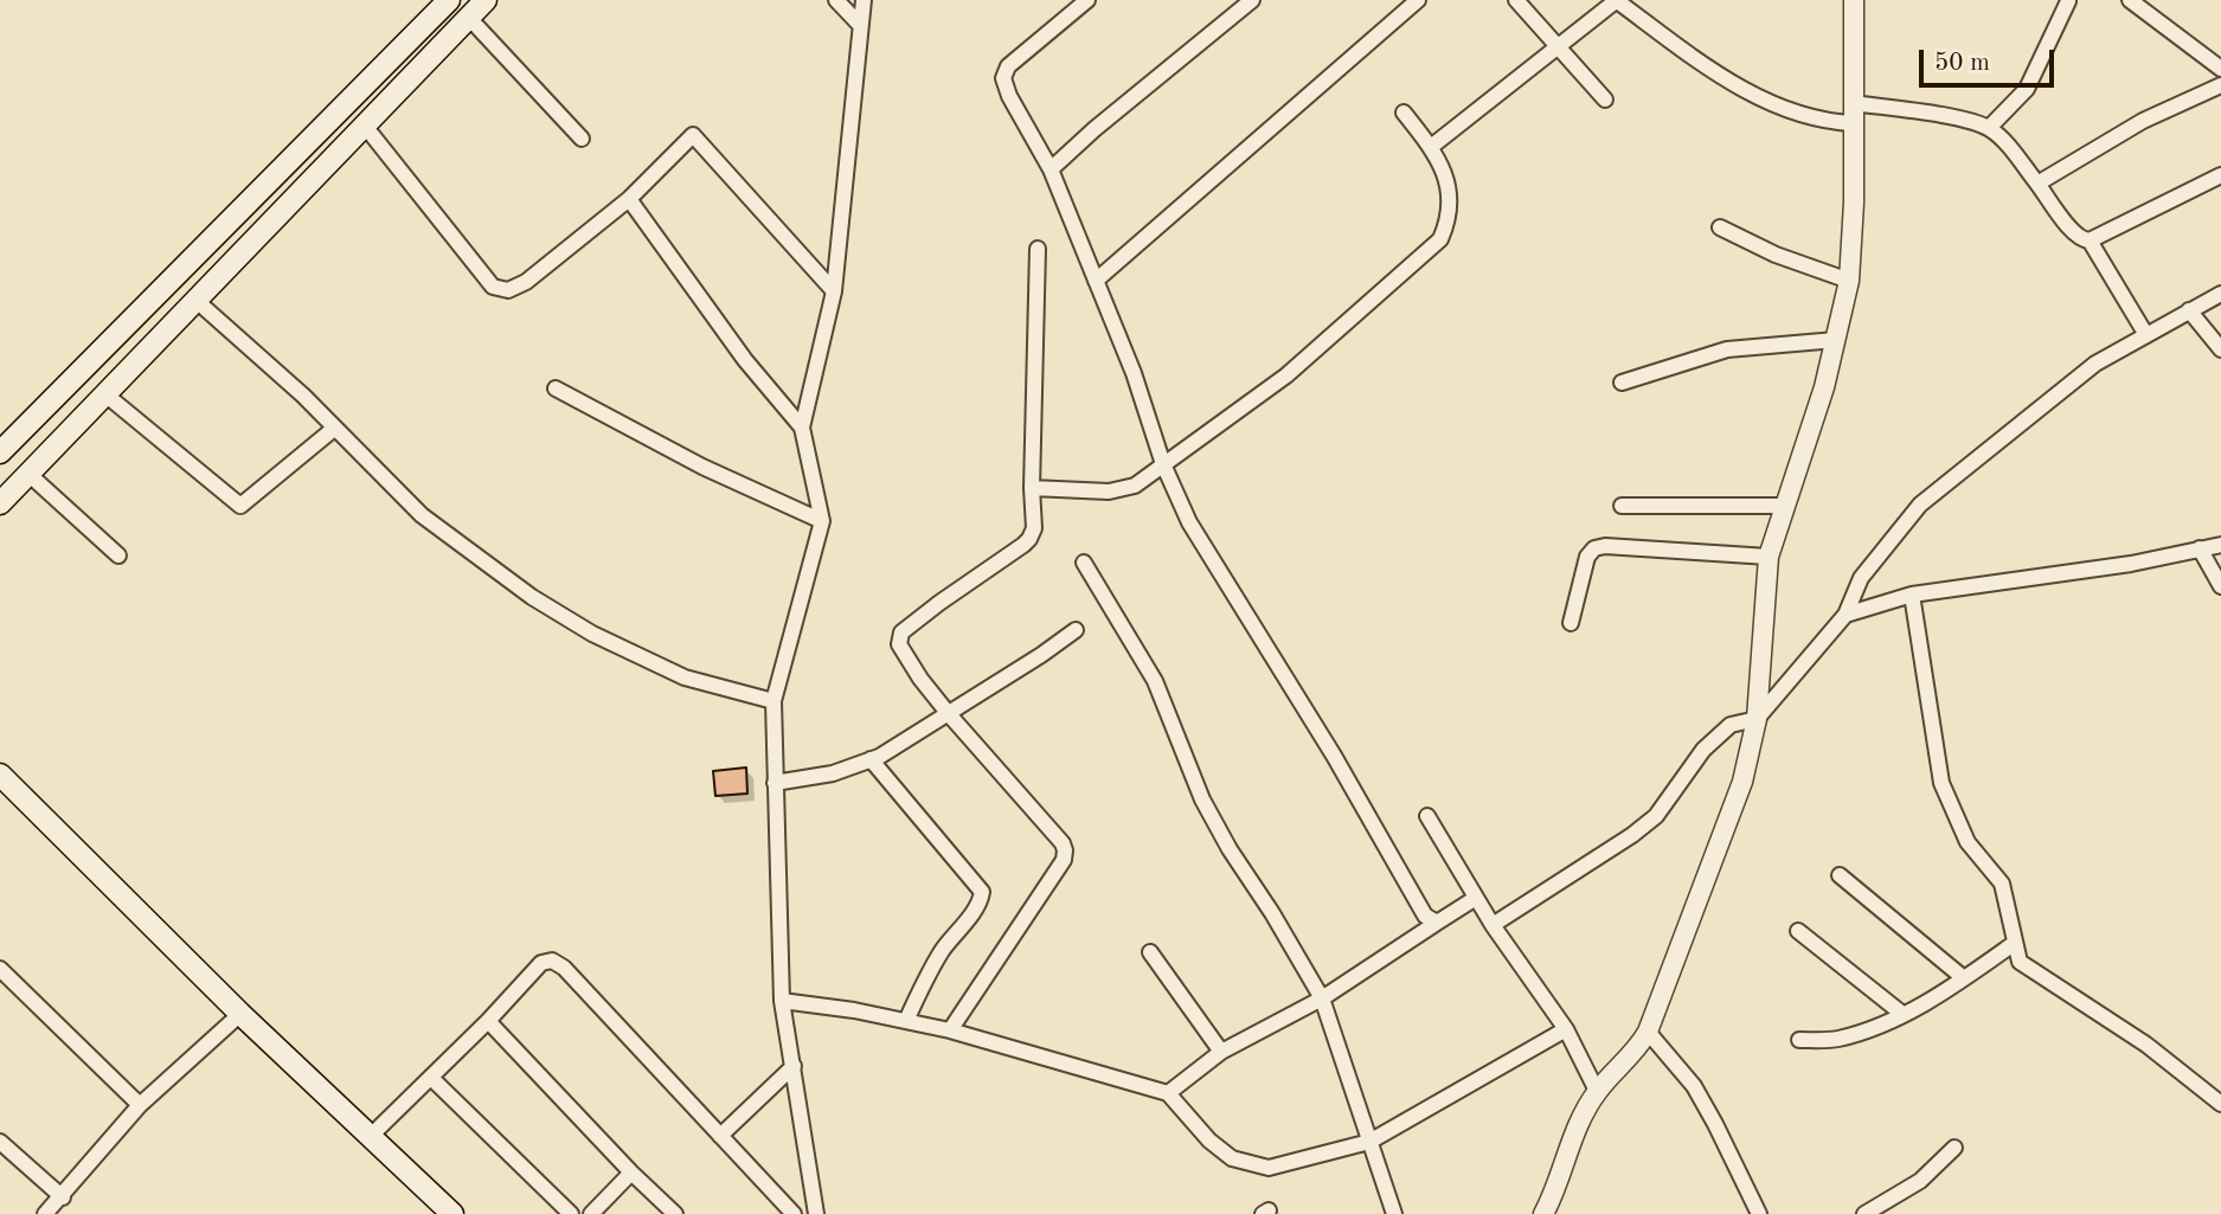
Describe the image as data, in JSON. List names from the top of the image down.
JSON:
{
  "scale_bar": "50 m"
}
